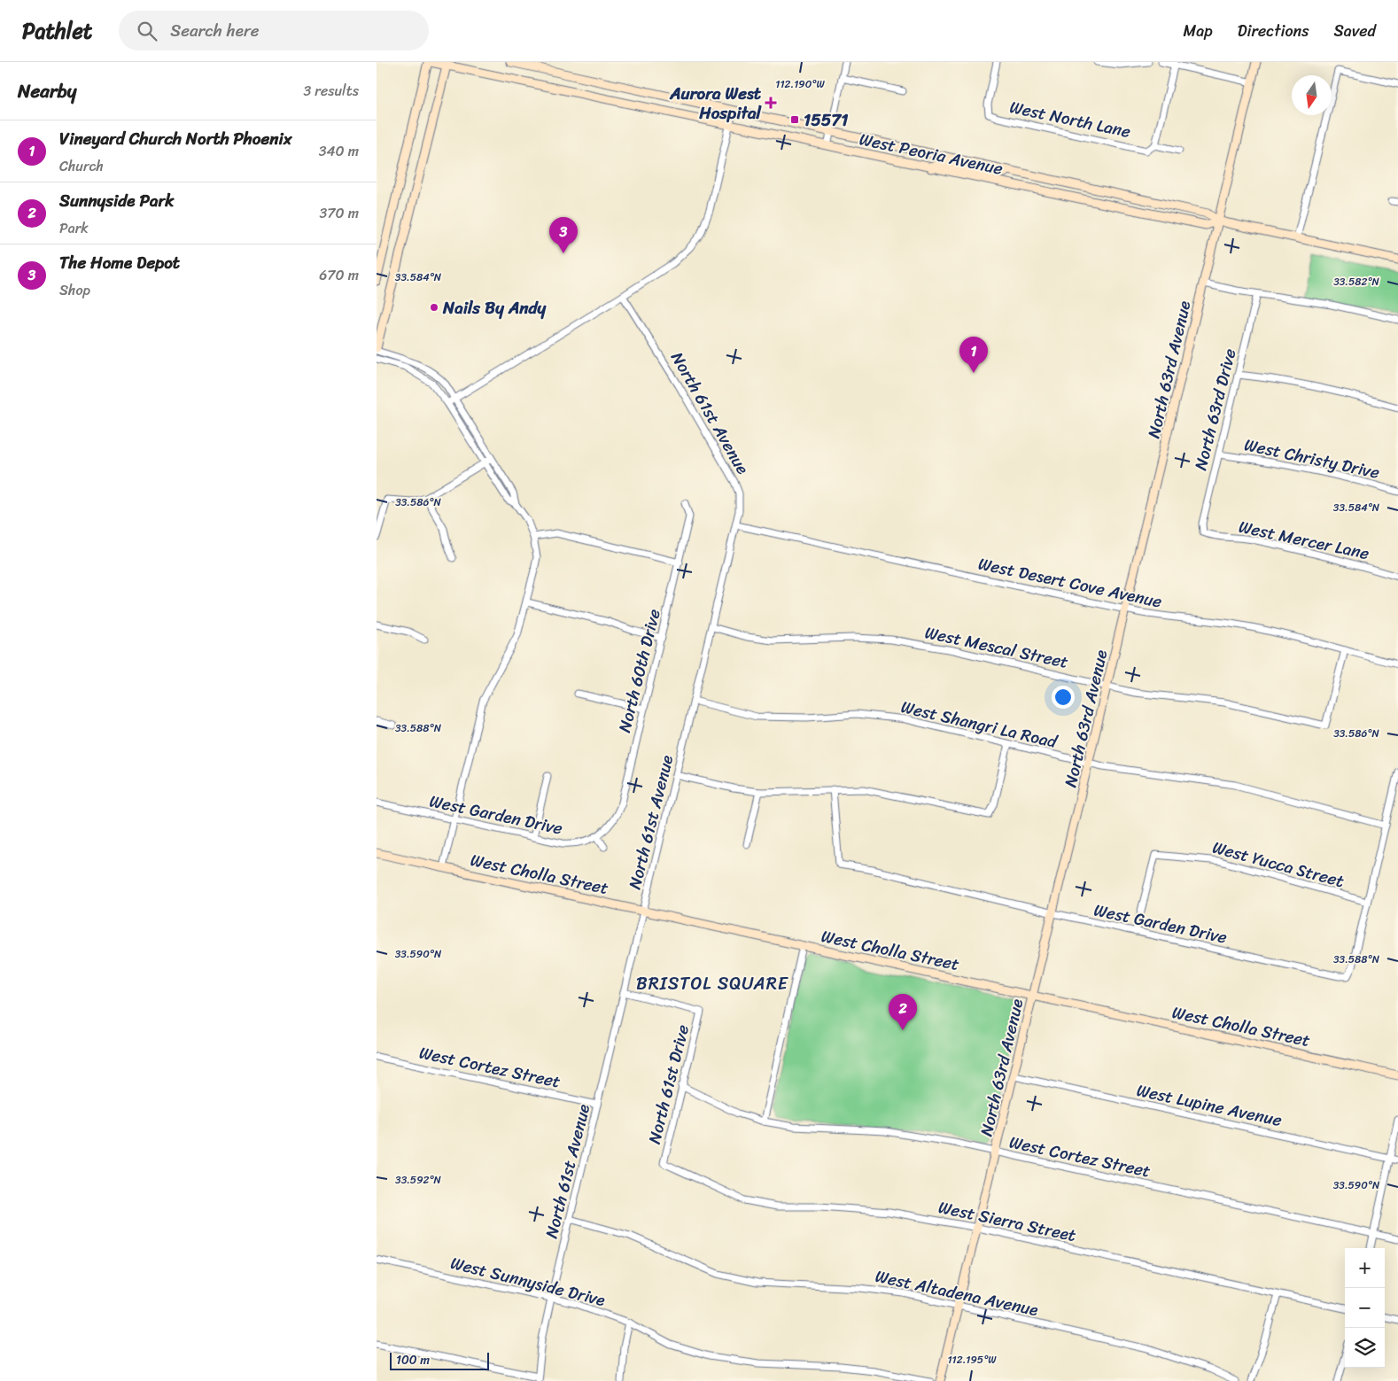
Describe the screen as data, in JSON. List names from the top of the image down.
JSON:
{
  "streets": {
    "street": [
      "West North Lane",
      "West Peoria Avenue",
      "North 63rd Avenue",
      "North 63rd Drive",
      "North 61st Avenue",
      "West Christy Drive",
      "West Mercer Lane",
      "West Desert Cove Avenue",
      "West Mescal Street",
      "North 60th Drive",
      "West Shangri La Road",
      "West Garden Drive",
      "West Yucca Street",
      "West Cholla Street",
      "West Cortez Street",
      "North 61st Drive",
      "West Lupine Avenue",
      "West Sierra Street",
      "West Sunnyside Drive",
      "West Altadena Avenue"
    ]
  },
  "crossings": [
    ["West Peoria Avenue", "North 63rd Avenue"],
    ["North 63rd Avenue", "West Desert Cove Avenue"],
    ["North 63rd Avenue", "West Mescal Street"],
    ["North 63rd Avenue", "West Shangri La Road"],
    ["North 63rd Avenue", "West Garden Drive"],
    ["North 63rd Avenue", "West Cholla Street"],
    ["North 63rd Avenue", "West Cortez Street"],
    ["North 63rd Avenue", "West Lupine Avenue"],
    ["North 63rd Avenue", "West Sierra Street"],
    ["North 63rd Avenue", "West Altadena Avenue"],
    ["North 63rd Drive", "West Christy Drive"],
    ["North 63rd Drive", "West Mercer Lane"],
    ["North 61st Avenue", "West Desert Cove Avenue"],
    ["North 61st Avenue", "West Mescal Street"],
    ["North 61st Avenue", "West Shangri La Road"],
    ["North 61st Avenue", "West Cholla Street"],
    ["North 61st Avenue", "West Cortez Street"],
    ["North 61st Avenue", "North 61st Drive"],
    ["North 61st Avenue", "West Sunnyside Drive"],
    ["North 61st Avenue", "West Altadena Avenue"],
    ["West Desert Cove Avenue", "West Mescal Street"],
    ["North 60th Drive", "West Garden Drive"],
    ["West Garden Drive", "West Yucca Street"],
    ["West Cortez Street", "North 61st Drive"],
    ["North 61st Drive", "West Sierra Street"]
  ],
  "districts": ["BRISTOL SQUARE"],
  "places": {
    "health": ["Aurora West Hospital"],
    "transit": ["15571"],
    "other": ["Nails By Andy"]
  },
  "scale_bar": "100 m",
  "north": "bottom",
  "page": {
    "header": "Pathlet",
    "search": "Search here",
    "nav": ["Map", "Directions", "Saved"],
    "heading": ["Nearby", "3 results"],
    "list": [
      {
        "mark": "1",
        "name": "Vineyard Church North Phoenix",
        "note": "Church",
        "value": "340 m"
      },
      {
        "mark": "2",
        "name": "Sunnyside Park",
        "note": "Park",
        "value": "370 m"
      },
      {
        "mark": "3",
        "name": "The Home Depot",
        "note": "Shop",
        "value": "670 m"
      }
    ],
    "pins": ["3", "1", "2"],
    "map_buttons": ["+", "−"],
    "scale": "100 m"
  },
  "coordinates": [
    "112.190°W",
    "33.584°N",
    "33.582°N",
    "33.586°N",
    "33.588°N",
    "33.590°N",
    "33.592°N",
    "112.195°W"
  ]
}
